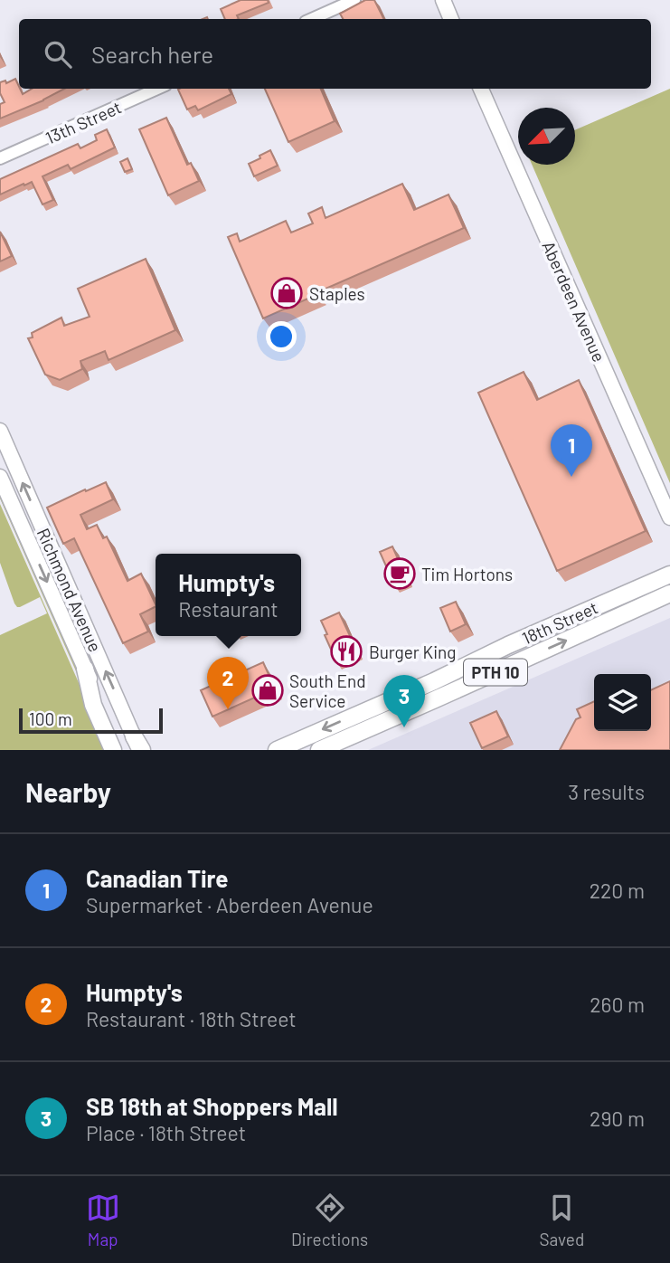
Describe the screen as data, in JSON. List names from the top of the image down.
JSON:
{
  "streets": {
    "main road": [
      "Aberdeen Avenue",
      "Richmond Avenue",
      "18th Street",
      "PTH 10"
    ],
    "street": ["13th Street"]
  },
  "places": {
    "shop": ["Staples", "South End Service"],
    "cafe": ["Tim Hortons"],
    "restaurant": ["Burger King"]
  },
  "scale_bar": "100 m",
  "north": "bottom left",
  "page": {
    "search": "Search here",
    "pins": ["1", "2", "3"],
    "popup": ["Humpty's", "Restaurant"],
    "scale": "100 m",
    "heading": ["Nearby", "3 results"],
    "list": [
      {
        "mark": "1",
        "name": "Canadian Tire",
        "note": "Supermarket · Aberdeen Avenue",
        "value": "220 m"
      },
      {
        "mark": "2",
        "name": "Humpty's",
        "note": "Restaurant · 18th Street",
        "value": "260 m"
      },
      {
        "mark": "3",
        "name": "SB 18th at Shoppers Mall",
        "note": "Place · 18th Street",
        "value": "290 m"
      }
    ],
    "nav": ["Map", "Directions", "Saved"]
  }
}
